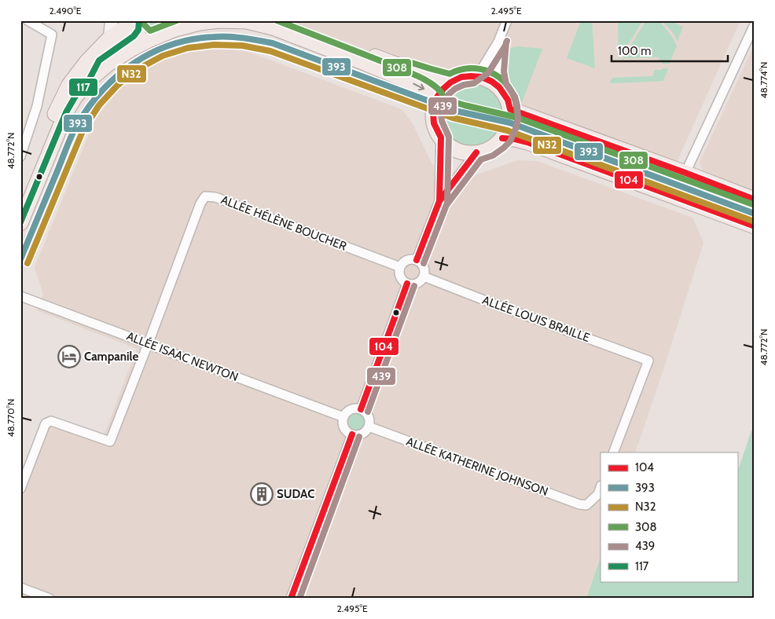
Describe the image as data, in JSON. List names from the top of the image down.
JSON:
{
  "streets": {
    "street": [
      "ALLÉE HÉLÈNE BOUCHER",
      "ALLÉE LOUIS BRAILLE",
      "ALLÉE ISAAC NEWTON",
      "ALLÉE KATHERINE JOHNSON"
    ]
  },
  "crossings": [
    ["ALLÉE HÉLÈNE BOUCHER", "ALLÉE LOUIS BRAILLE"],
    ["ALLÉE HÉLÈNE BOUCHER", "ALLÉE ISAAC NEWTON"],
    ["ALLÉE ISAAC NEWTON", "ALLÉE KATHERINE JOHNSON"]
  ],
  "places": {
    "hotel": ["Campanile"],
    "building": ["SUDAC"]
  },
  "lines": [
    "transit line 308",
    "transit line 117",
    "transit line 393",
    "transit line 439",
    "transit line N32",
    "transit line 104"
  ],
  "legend": [
    "104",
    "393",
    "N32",
    "308",
    "439",
    "117"
  ],
  "scale_bar": "100 m",
  "coordinates": [
    "2.490°E",
    "2.495°E",
    "48.774°N",
    "48.772°N",
    "48.770°N"
  ]
}
